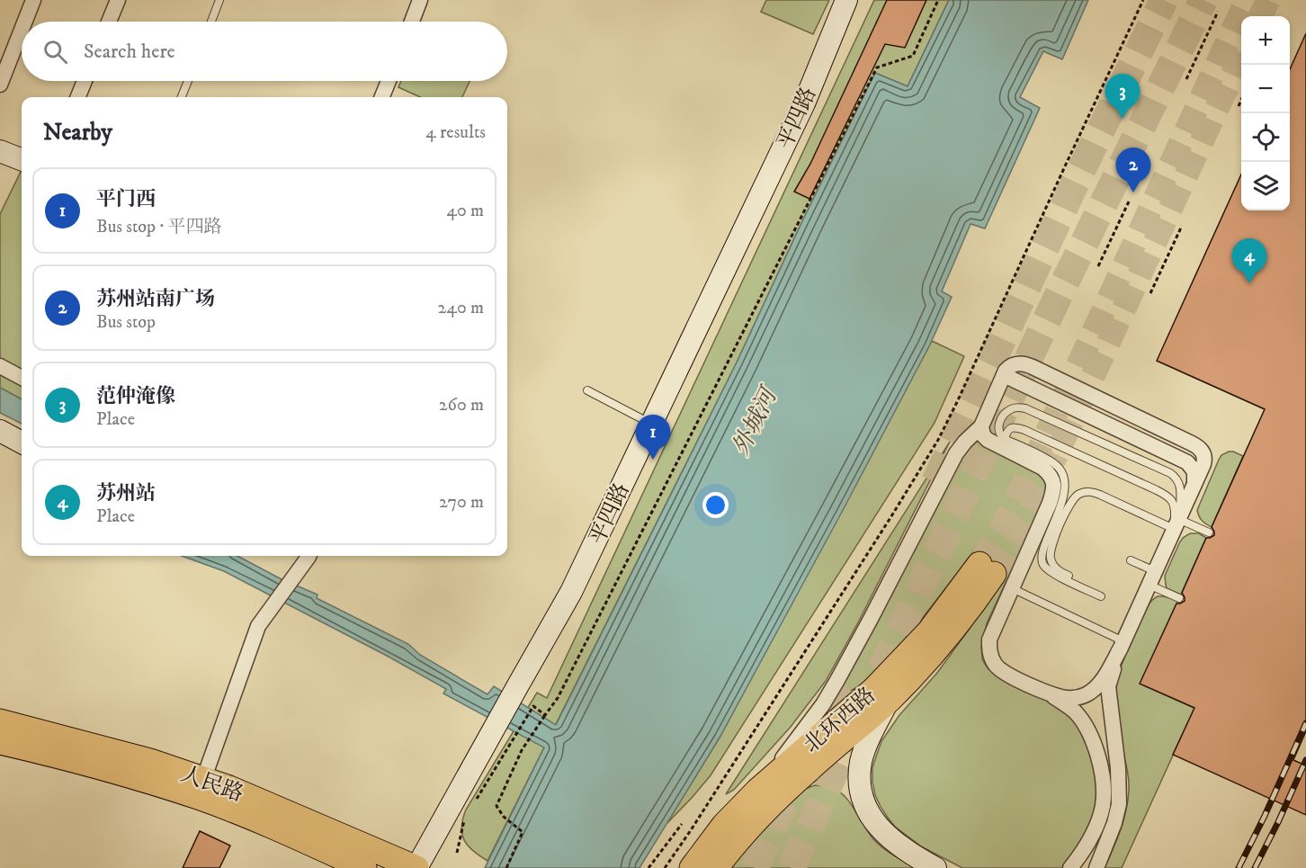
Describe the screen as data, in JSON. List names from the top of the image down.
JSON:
{
  "streets": {
    "main road": ["平四路", "北环西路", "人民路"]
  },
  "crossings": [
    ["平四路", "人民路"]
  ],
  "water": ["外城河"],
  "page": {
    "map_buttons": ["+", "−"],
    "search": "Search here",
    "pins": [
      "3",
      "2",
      "4",
      "1"
    ],
    "heading": ["Nearby", "4 results"],
    "list": [
      {
        "mark": "1",
        "name": "平门西",
        "note": "Bus stop · 平四路",
        "value": "40 m"
      },
      {
        "mark": "2",
        "name": "苏州站南广场",
        "note": "Bus stop",
        "value": "240 m"
      },
      {
        "mark": "3",
        "name": "范仲淹像",
        "note": "Place",
        "value": "260 m"
      },
      {
        "mark": "4",
        "name": "苏州站",
        "note": "Place",
        "value": "270 m"
      }
    ]
  }
}
